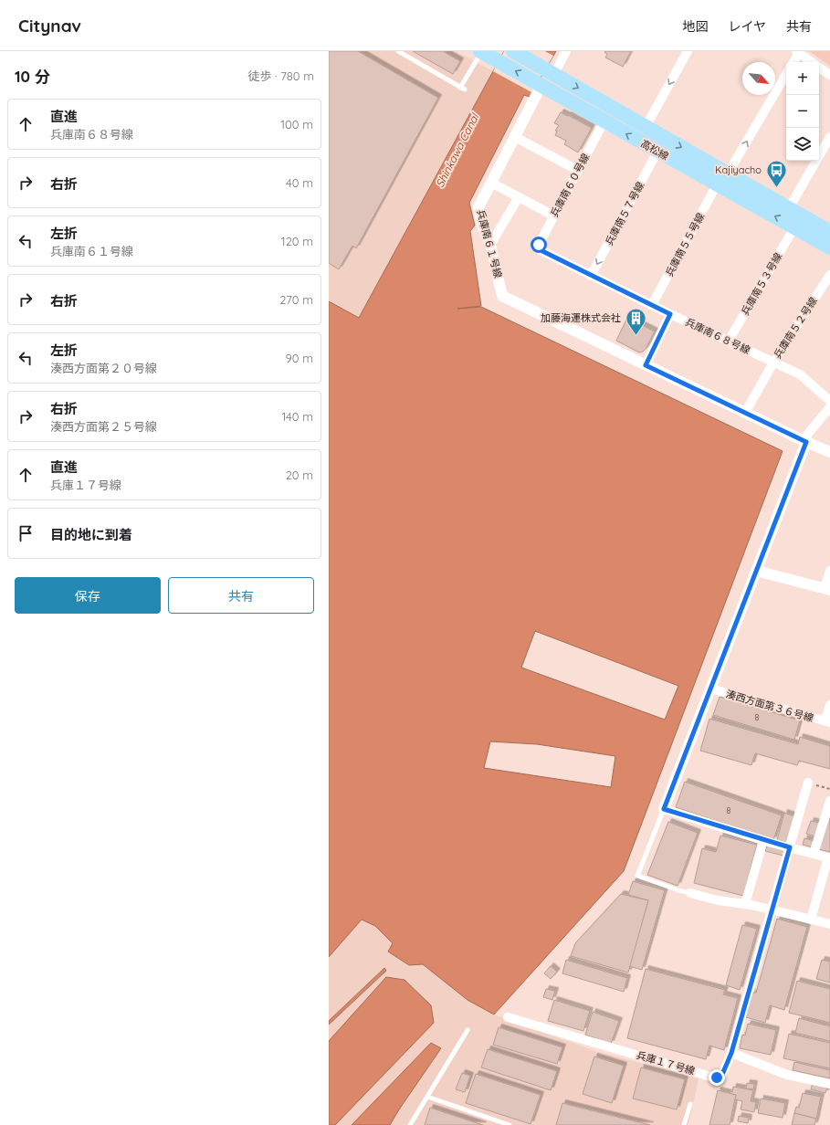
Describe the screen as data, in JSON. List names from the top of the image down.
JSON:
{
  "streets": {
    "main road": ["高松線"],
    "street": [
      "兵庫南６０号線",
      "兵庫南５７号線",
      "兵庫南６１号線",
      "兵庫南５５号線",
      "兵庫南５３号線",
      "兵庫南５２号線",
      "兵庫南６８号線",
      "湊西方面第３６号線",
      "兵庫１７号線"
    ]
  },
  "crossings": [
    ["高松線", "兵庫南６０号線"],
    ["高松線", "兵庫南５７号線"],
    ["高松線", "兵庫南６１号線"],
    ["高松線", "兵庫南５５号線"],
    ["高松線", "兵庫南５３号線"],
    ["兵庫南６０号線", "兵庫南６８号線"],
    ["兵庫南５７号線", "兵庫南６８号線"],
    ["兵庫南６１号線", "兵庫南５２号線"],
    ["兵庫南５５号線", "兵庫南６８号線"],
    ["兵庫南５３号線", "兵庫南６８号線"],
    ["兵庫南５２号線", "兵庫南６８号線"]
  ],
  "one_way": ["兵庫南５７号線"],
  "water": ["Shinkawa Canal"],
  "places": {
    "bus stop": ["Kajiyacho"],
    "building": ["加藤海運株式会社"]
  },
  "house_numbers": ["8", "8"],
  "north": "bottom right",
  "page": {
    "header": "Citynav",
    "nav": ["地図", "レイヤ", "共有"],
    "heading": ["10 分", "徒歩 · 780 m"],
    "map_buttons": ["+", "−"],
    "list": [
      ["直進", "兵庫南６８号線", "100 m"],
      ["右折", "40 m"],
      ["左折", "兵庫南６１号線", "120 m"],
      ["右折", "270 m"],
      ["左折", "湊西方面第２０号線", "90 m"],
      ["右折", "湊西方面第２５号線", "140 m"],
      ["直進", "兵庫１７号線", "20 m"],
      "目的地に到着"
    ],
    "buttons": ["保存", "共有"]
  }
}
